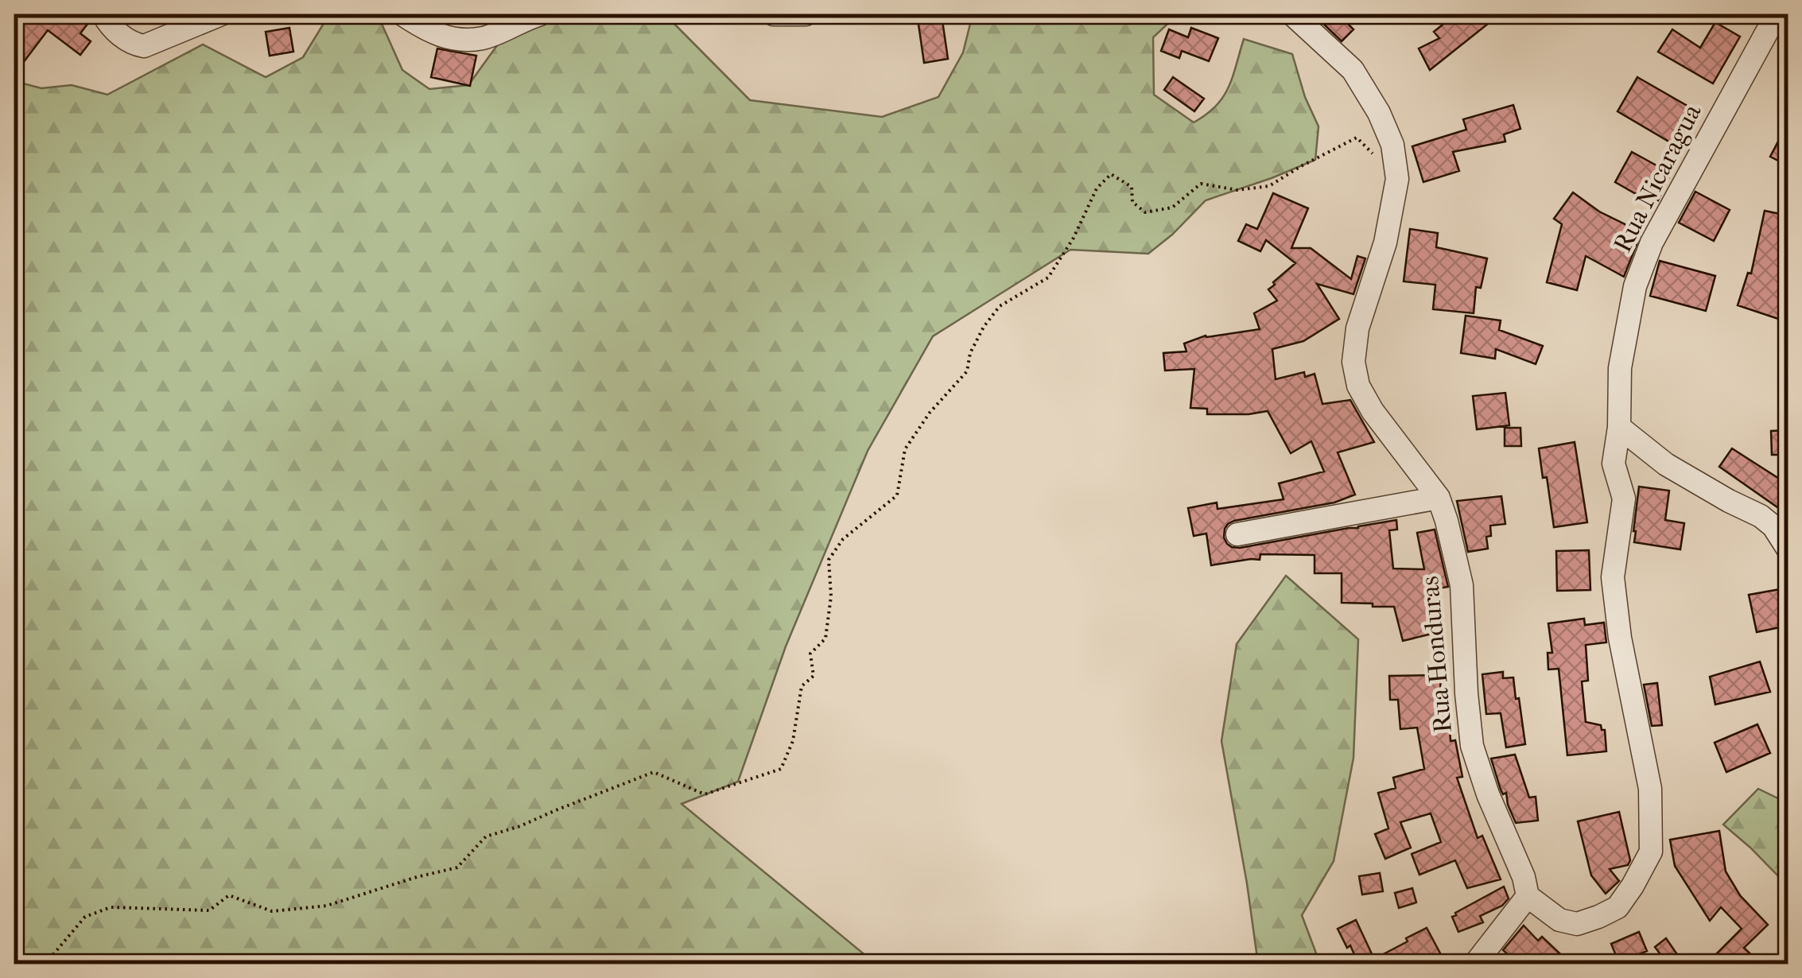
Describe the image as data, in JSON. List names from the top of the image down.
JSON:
{
  "streets": {
    "street": ["Rua Nicaragua", "Rua Honduras"]
  }
}
